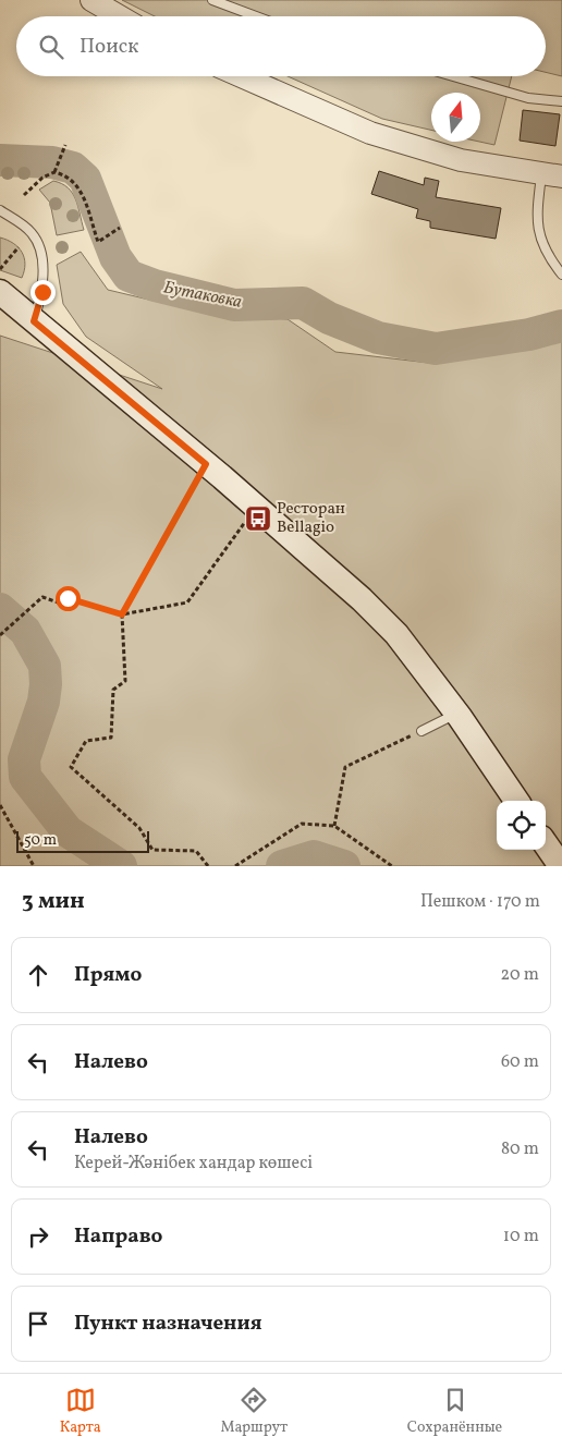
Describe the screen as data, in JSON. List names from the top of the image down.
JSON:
{
  "water": ["Бутаковка"],
  "places": {
    "bus stop": ["Ресторан Bellagio"]
  },
  "scale_bar": "50 m",
  "north": "top",
  "page": {
    "search": "Поиск",
    "scale": "50 m",
    "heading": ["3 мин", "Пешком · 170 m"],
    "list": [
      ["Прямо", "20 m"],
      ["Налево", "60 m"],
      ["Налево", "Керей-Жәнібек хандар көшесі", "80 m"],
      ["Направо", "10 m"],
      "Пункт назначения"
    ],
    "nav": ["Карта", "Маршрут", "Сохранённые"]
  }
}
